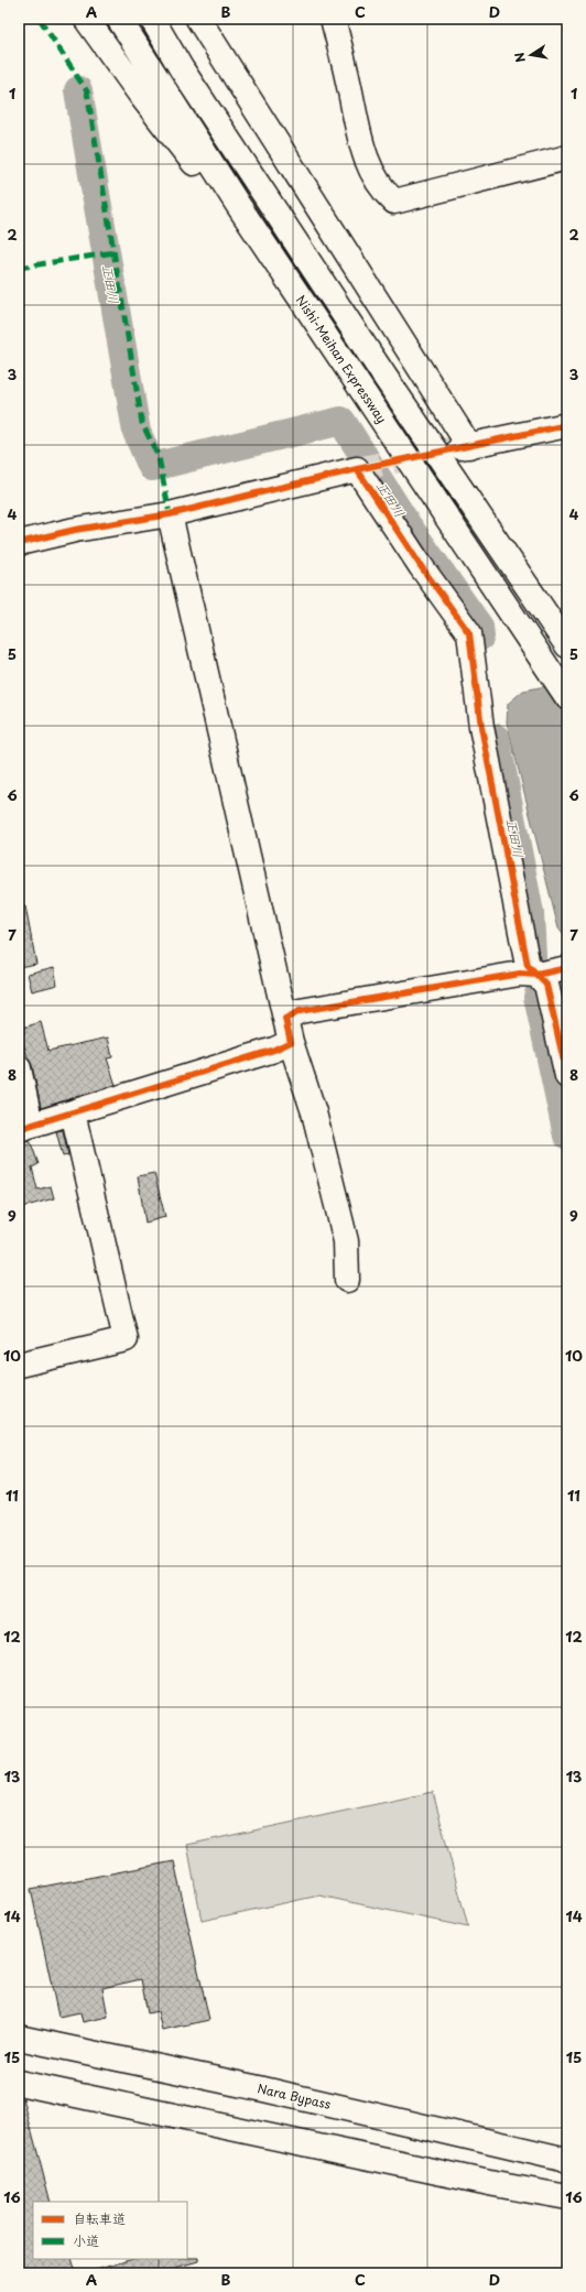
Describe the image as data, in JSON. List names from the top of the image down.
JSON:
{
  "streets": {
    "main road": ["Nishi-Meihan Expressway", "Nara Bypass"]
  },
  "water": ["正田川"],
  "legend": ["自転車道", "小道"],
  "north": "left",
  "grid": {
    "columns": [
      "A",
      "B",
      "C",
      "D"
    ],
    "rows": [
      "1",
      "2",
      "3",
      "4",
      "5",
      "6",
      "7",
      "8",
      "9",
      "10",
      "11",
      "12",
      "13",
      "14",
      "15",
      "16"
    ]
  }
}
